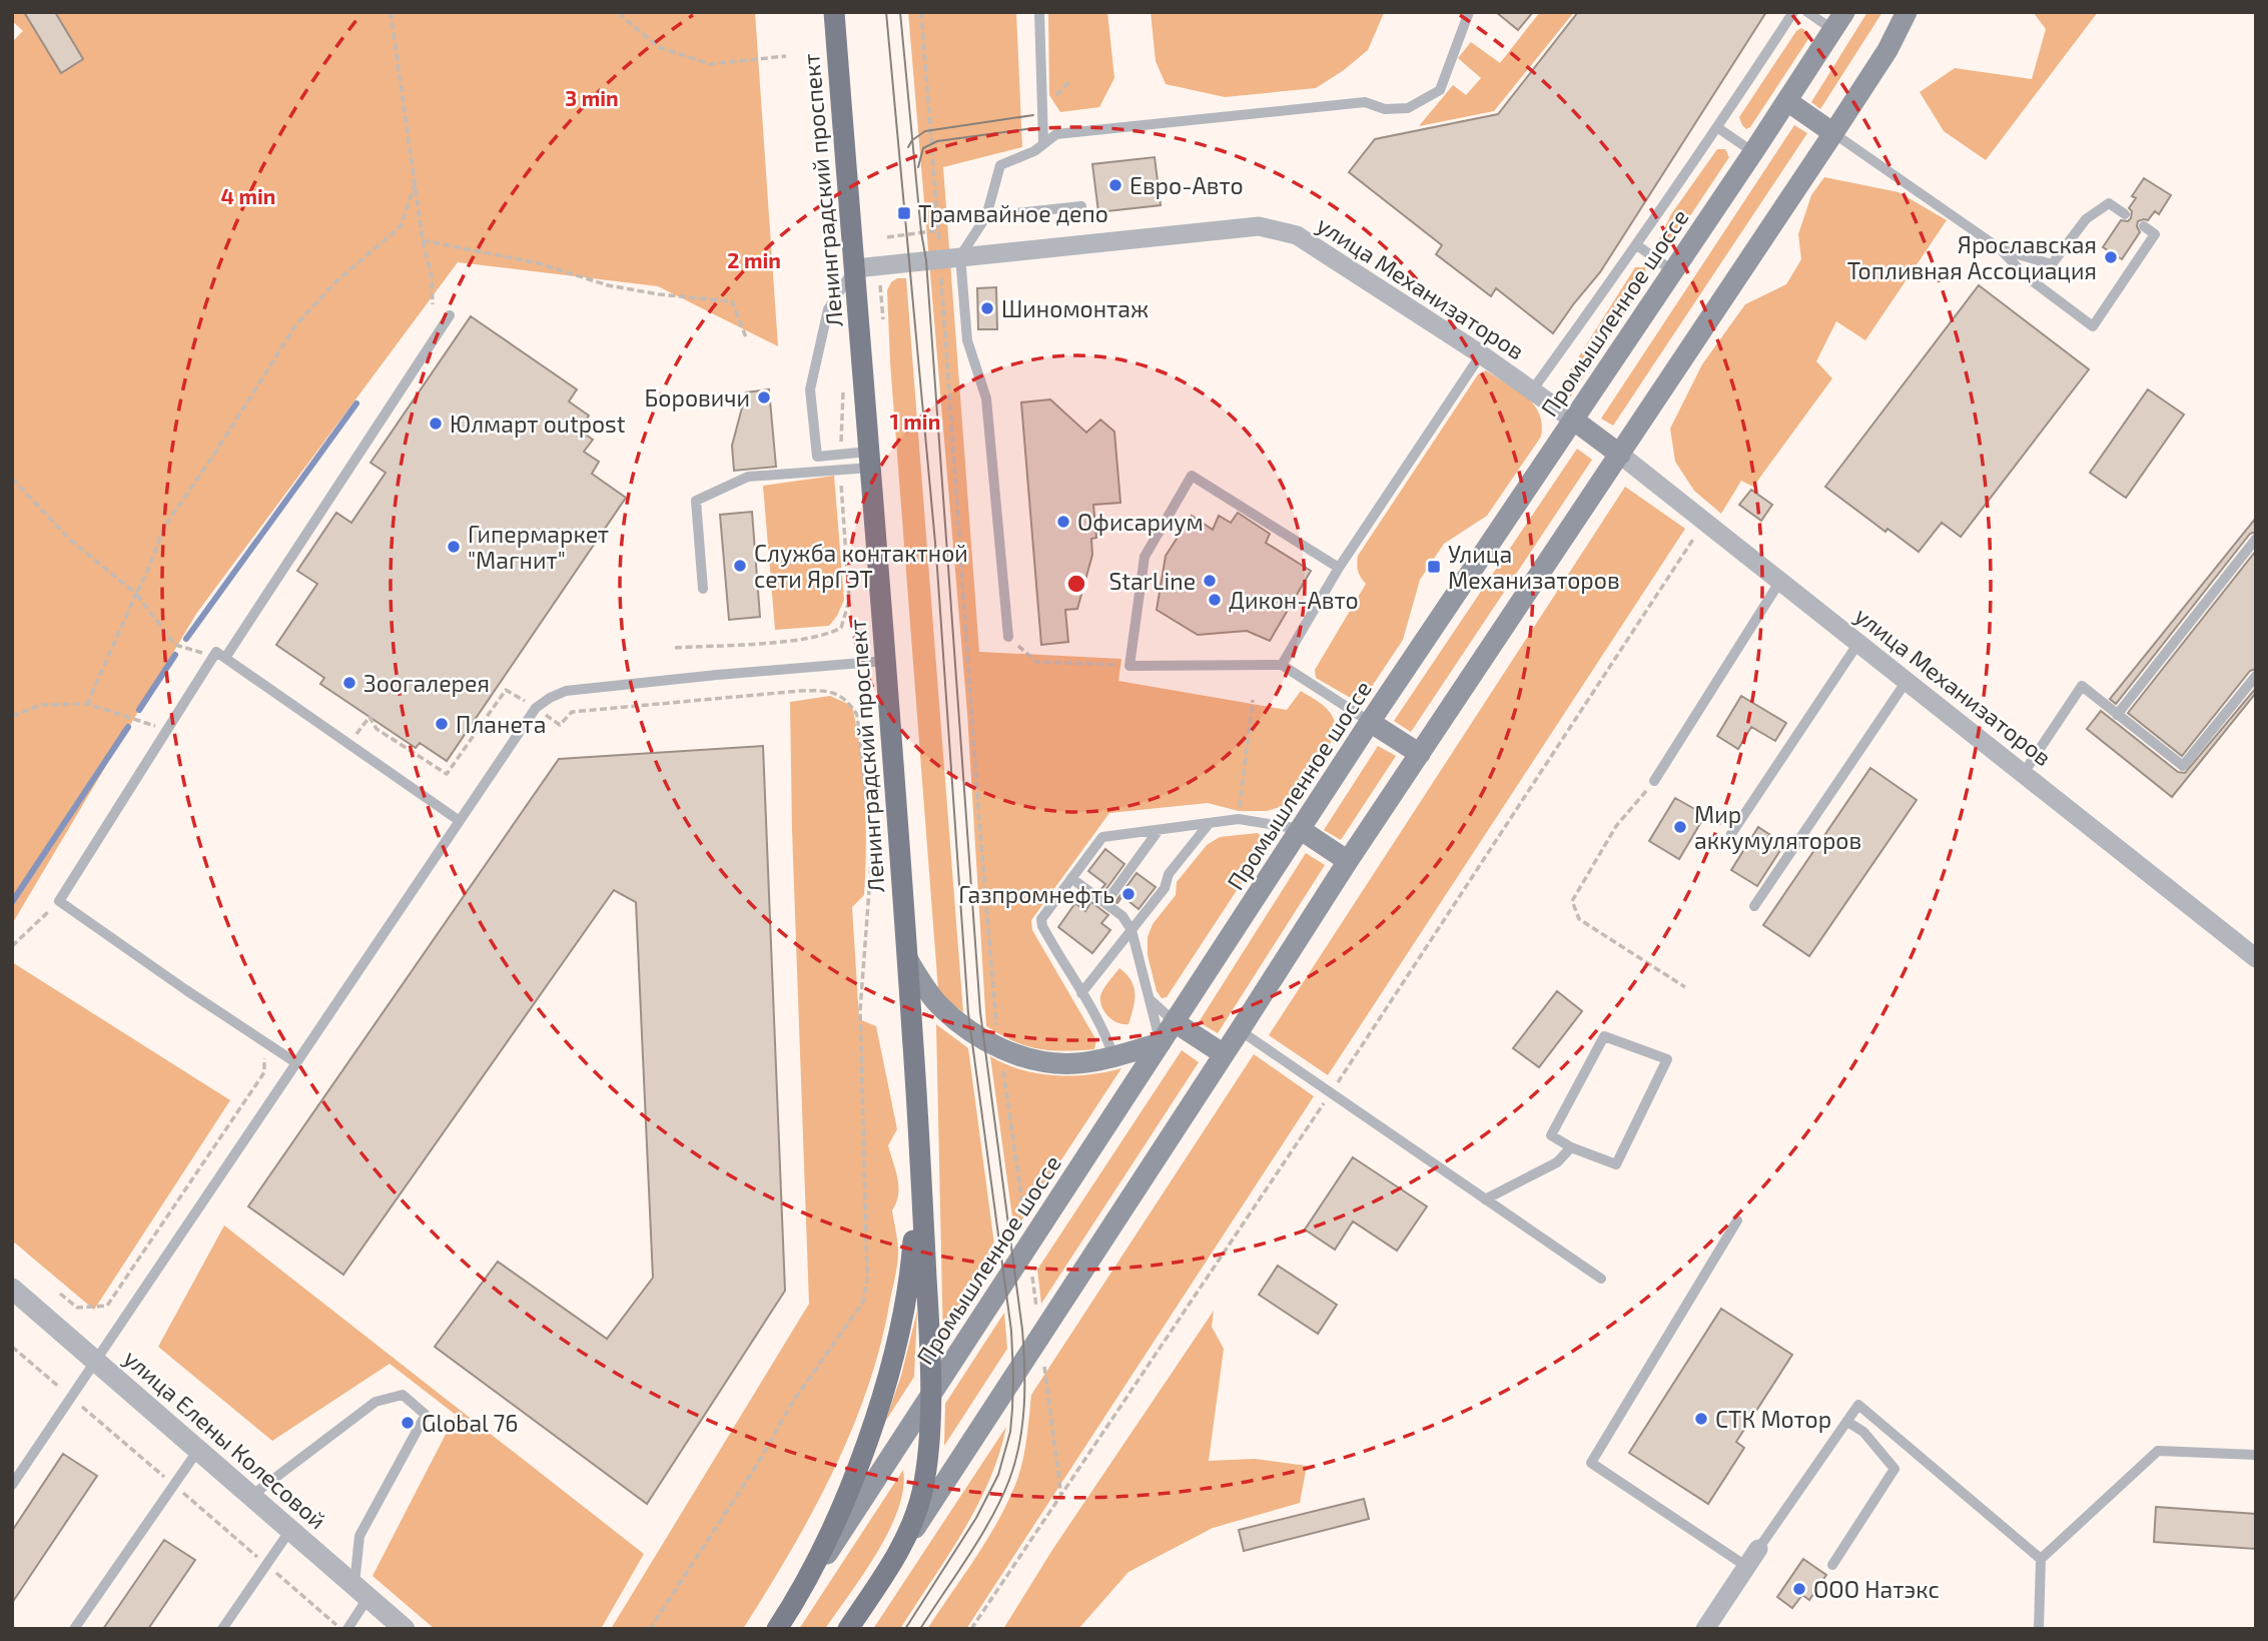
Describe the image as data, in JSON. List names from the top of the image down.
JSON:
{
  "streets": {
    "main road": ["Ленинградский проспект", "Промышленное шоссе"],
    "street": ["улица Механизаторов", "улица Елены Колесовой"]
  },
  "crossings": [
    ["Ленинградский проспект", "улица Механизаторов"],
    ["Ленинградский проспект", "Промышленное шоссе"],
    ["улица Механизаторов", "Промышленное шоссе"]
  ],
  "places": {
    "other": [
      "Евро-Авто",
      "Ярославская Топливная Ассоциация",
      "Шиномонтаж",
      "Боровичи",
      "Юлмарт outpost",
      "Офисариум",
      "Гипермаркет \"Магнит\"",
      "Служба контактной сети ЯрГЭТ",
      "StarLine",
      "Дикон-Авто",
      "Зоогалерея",
      "Планета",
      "Мир аккумуляторов",
      "Газпромнефть",
      "СТК Мотор",
      "Global 76",
      "ООО Натэкс"
    ],
    "transit": ["Трамвайное депо", "Улица Механизаторов"]
  },
  "rings": [
    "3 min",
    "4 min",
    "2 min",
    "1 min"
  ]
}
